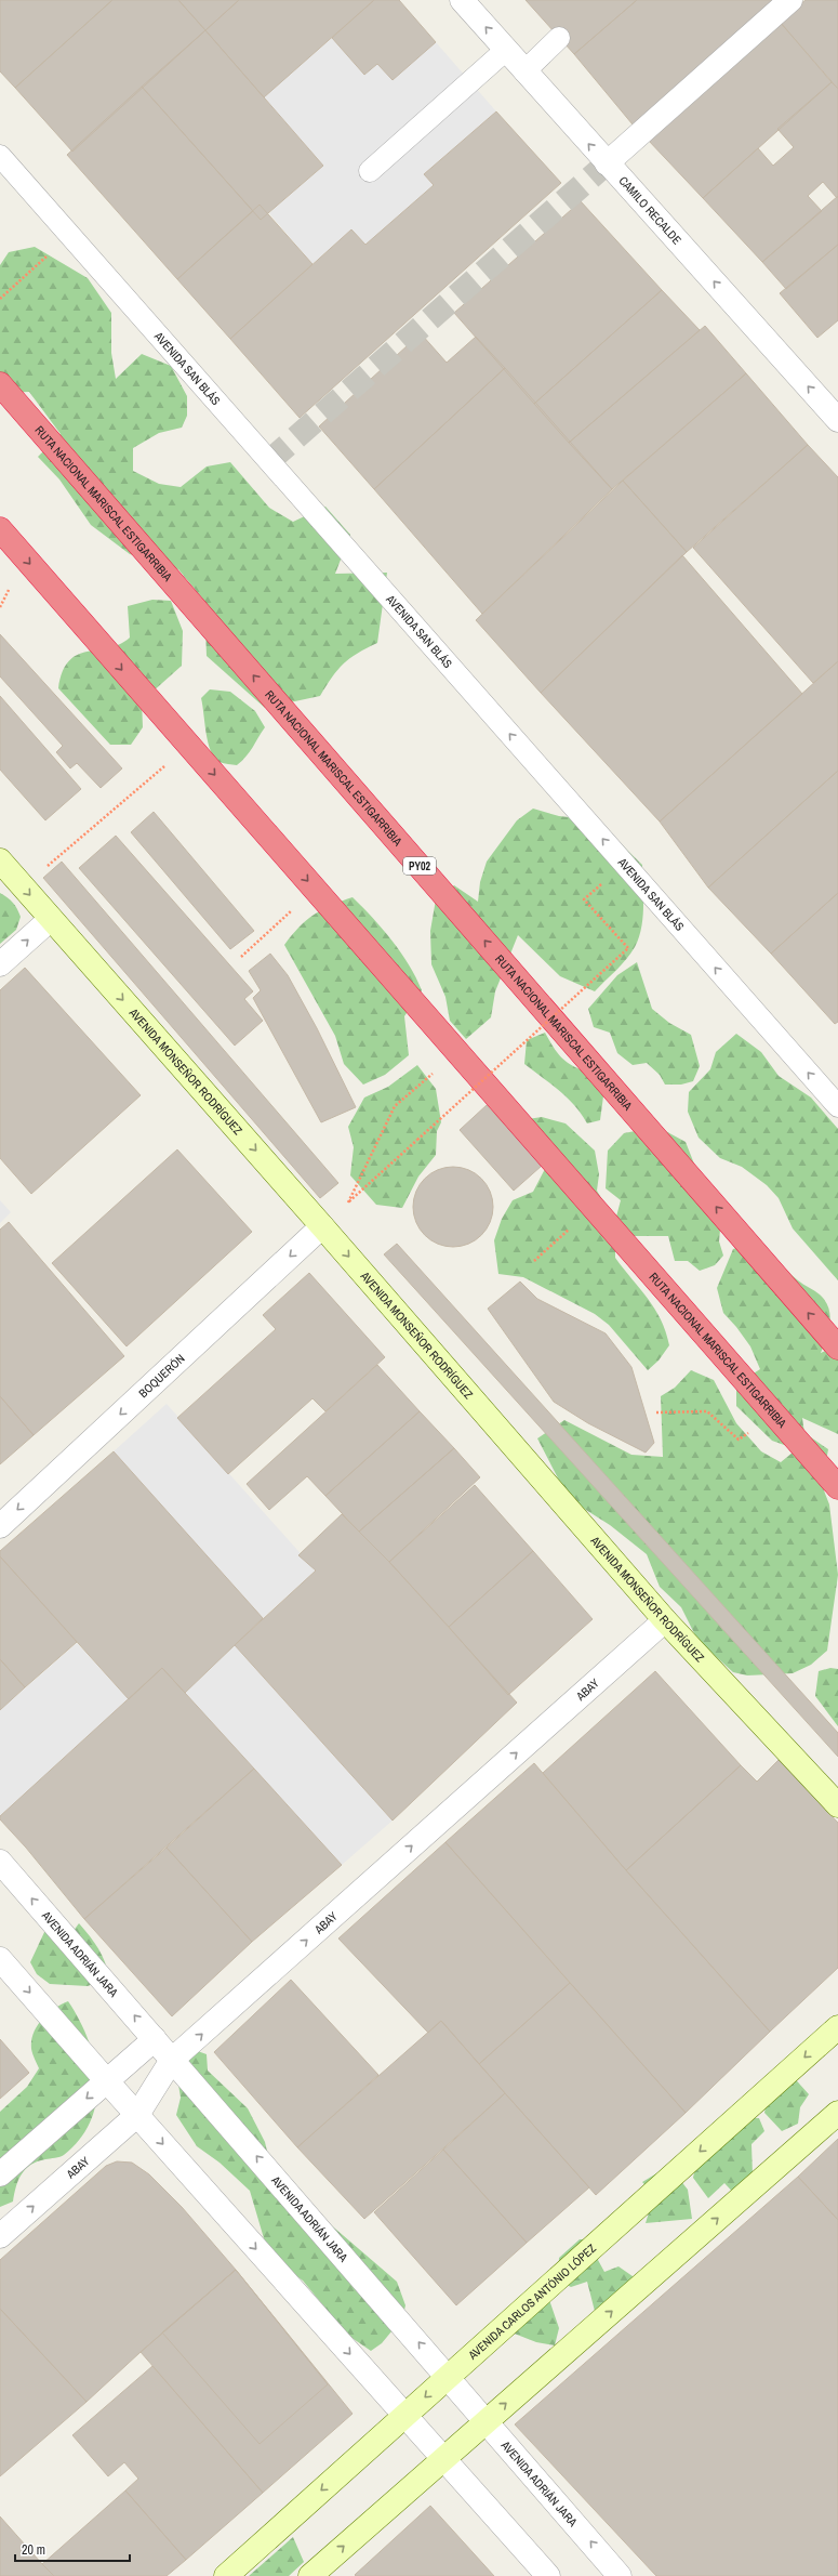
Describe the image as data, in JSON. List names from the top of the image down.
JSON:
{
  "streets": {
    "highway": ["RUTA NACIONAL MARISCAL ESTIGARRIBIA", "PY02"],
    "main road": ["AVENIDA MONSEÑOR RODRÍGUEZ", "AVENIDA CARLOS ANTÓNIO LÓPEZ"],
    "street": [
      "CAMILO RECALDE",
      "BOQUERÓN",
      "ABAY",
      "AVENIDA ADRIÁN JARA"
    ],
    "lane": ["AVENIDA SAN BLÁS"]
  },
  "crossings": [
    ["AVENIDA MONSEÑOR RODRÍGUEZ", "BOQUERÓN"],
    ["AVENIDA MONSEÑOR RODRÍGUEZ", "ABAY"],
    ["ABAY", "AVENIDA ADRIÁN JARA"],
    ["AVENIDA ADRIÁN JARA", "AVENIDA CARLOS ANTÓNIO LÓPEZ"]
  ],
  "one_way": [
    "CAMILO RECALDE",
    "AVENIDA SAN BLÁS",
    "AVENIDA MONSEÑOR RODRÍGUEZ",
    "BOQUERÓN",
    "ABAY"
  ],
  "scale_bar": "20 m"
}
